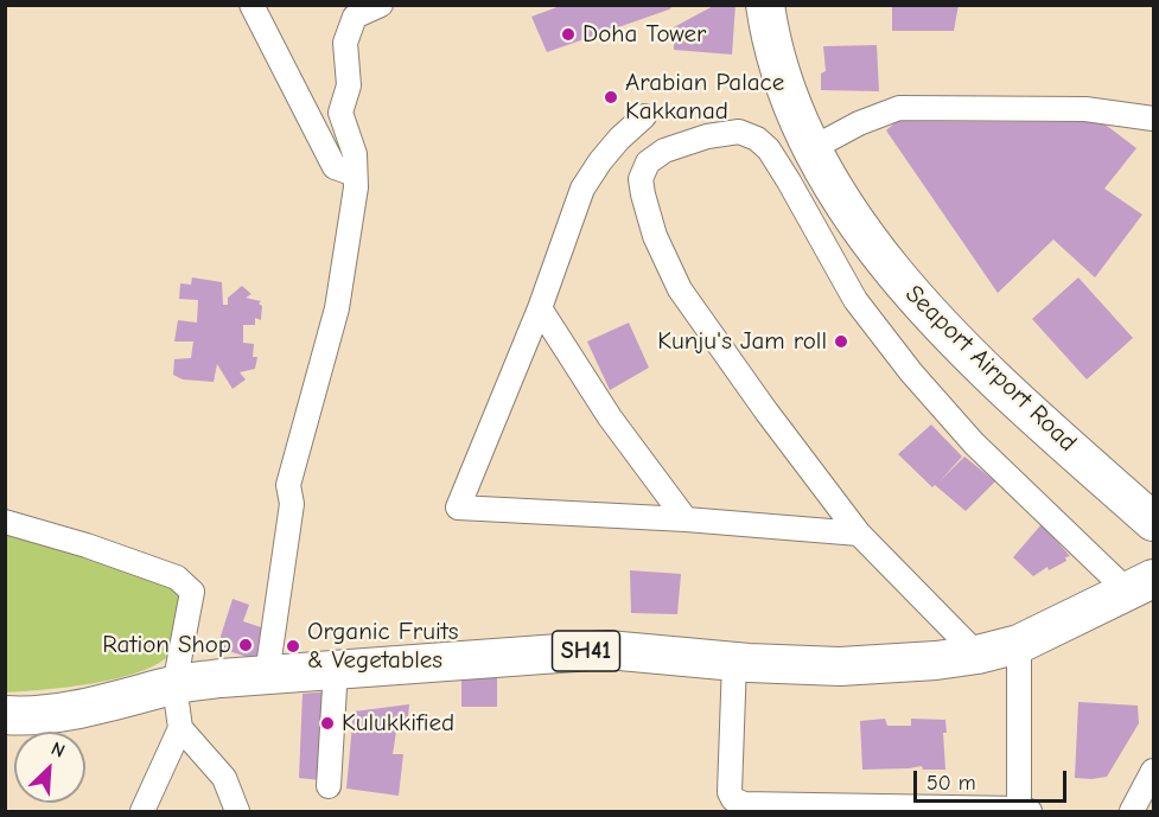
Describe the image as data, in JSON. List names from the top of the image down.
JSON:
{
  "streets": {
    "main road": ["Seaport Airport Road", "SH41"]
  },
  "places": [
    "Doha Tower",
    "Arabian Palace Kakkanad",
    "Kunju's Jam roll",
    "Ration Shop",
    "Organic Fruits & Vegetables",
    "Kulukkified"
  ],
  "scale_bar": "50 m",
  "north": "top right"
}
